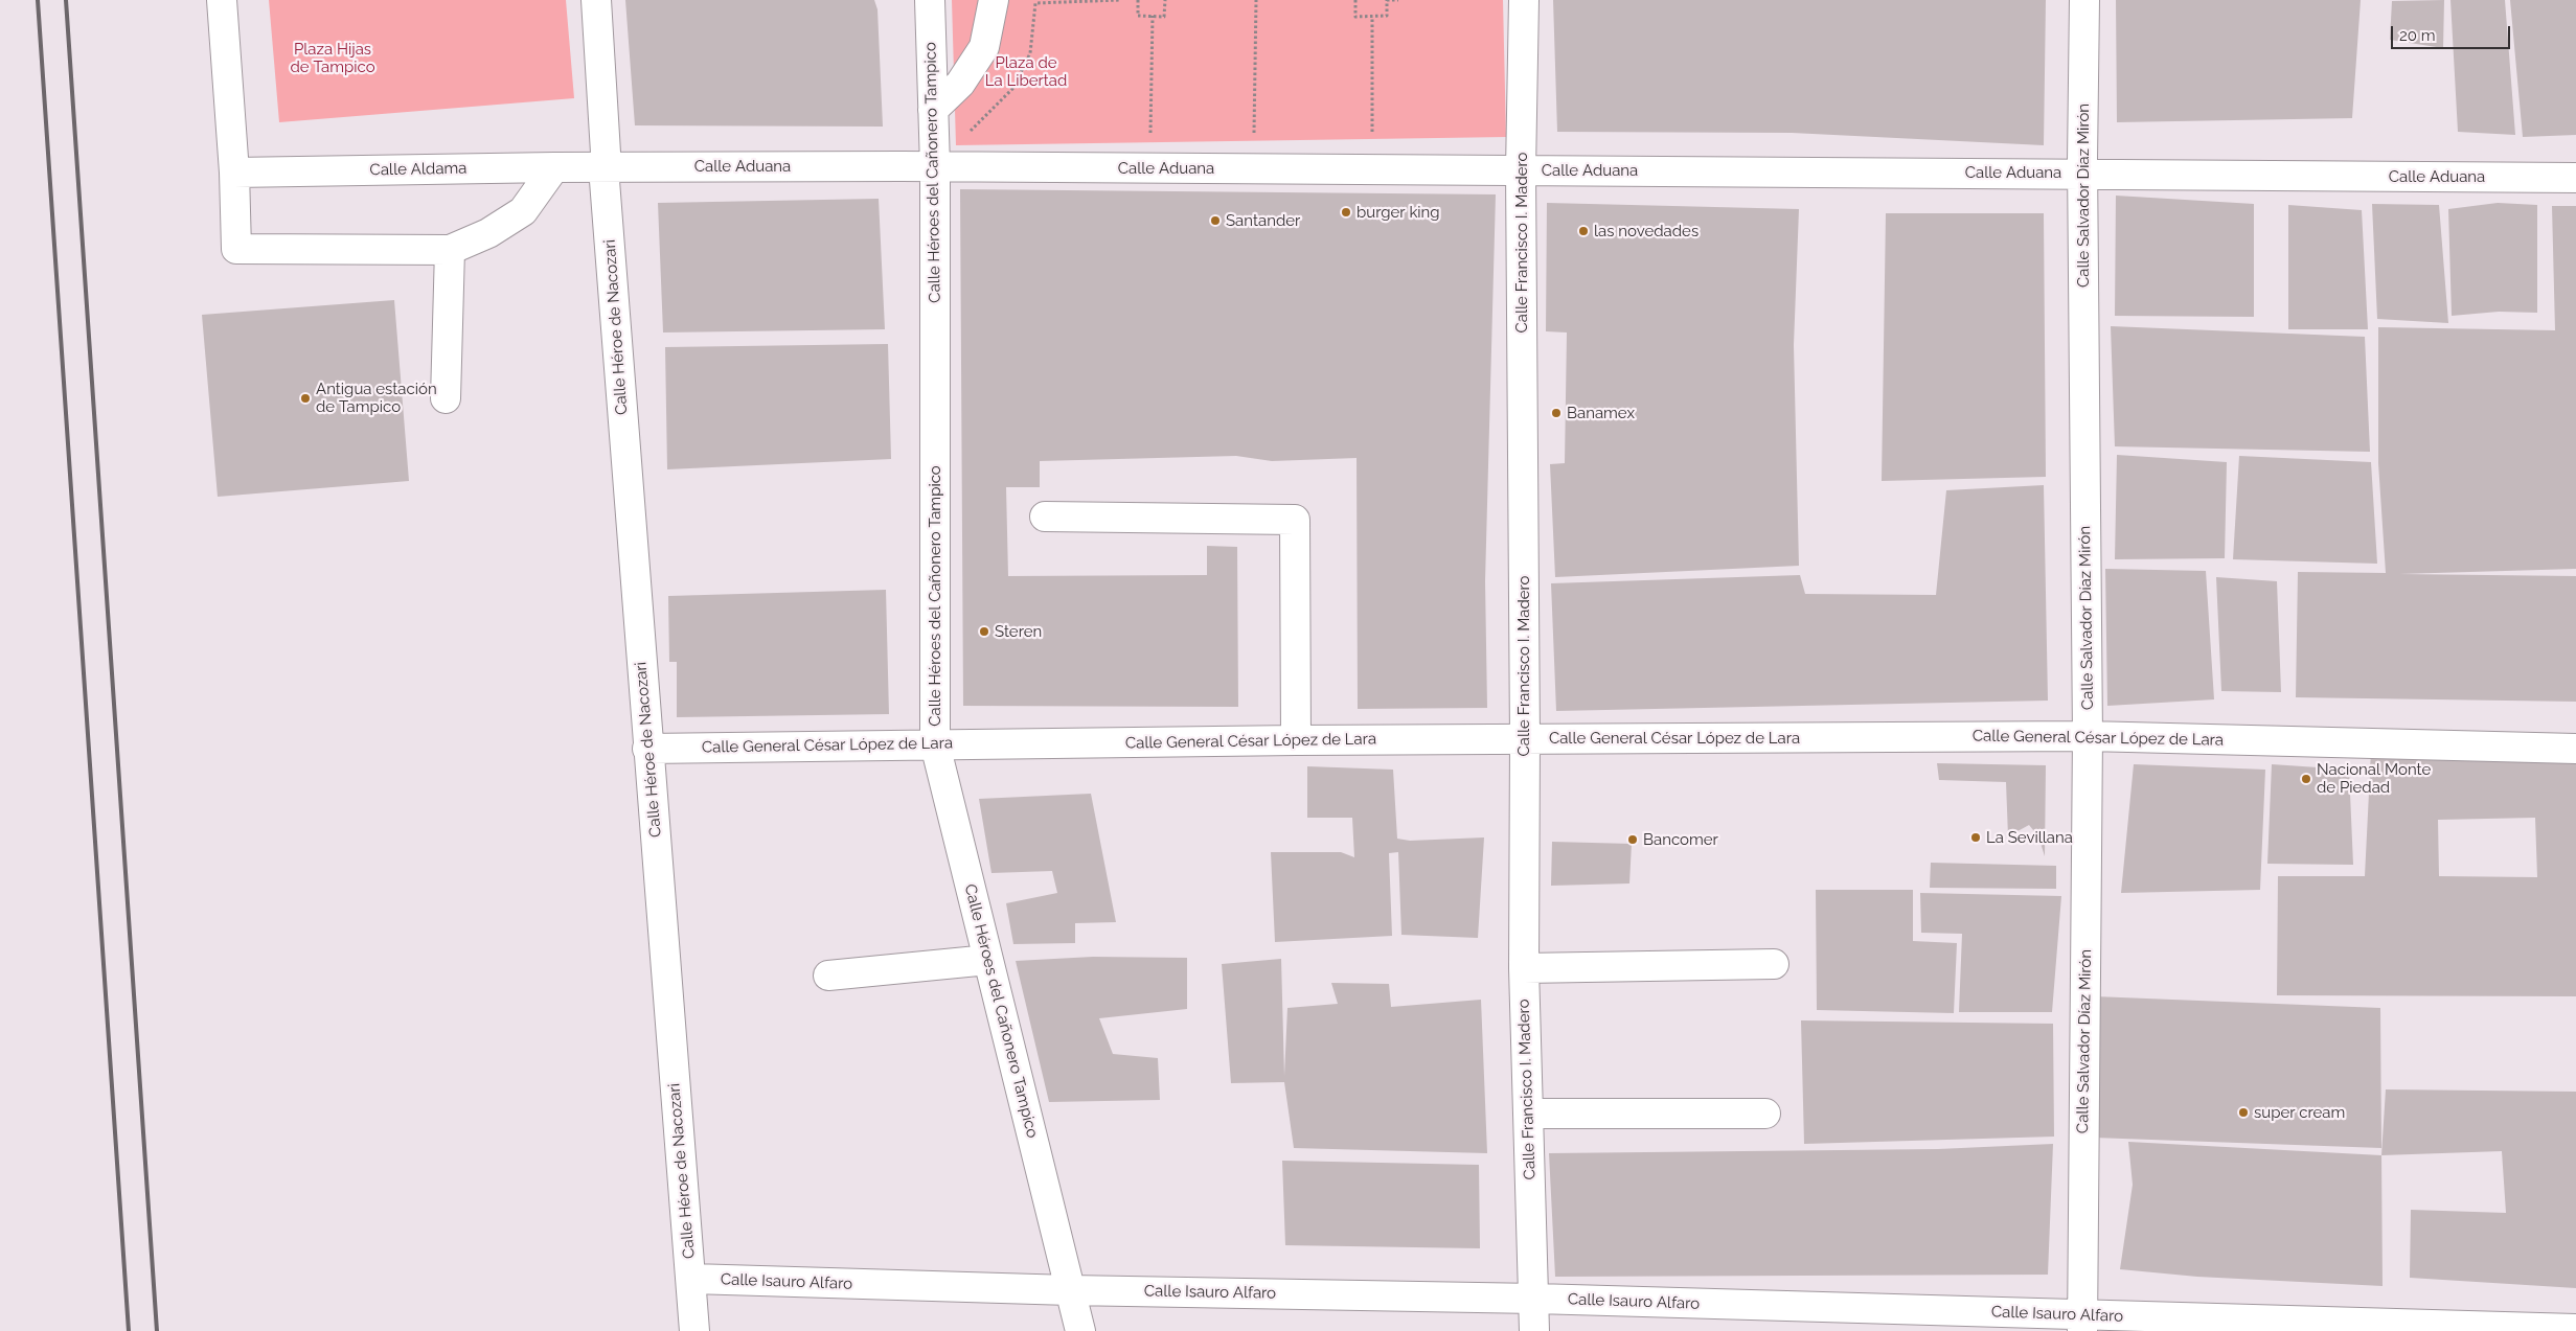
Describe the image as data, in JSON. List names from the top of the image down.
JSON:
{
  "streets": {
    "street": [
      "Calle Aduana",
      "Calle Aldama",
      "Calle Héroes del Cañonero Tampico",
      "Calle Salvador Díaz Mirón",
      "Calle Francisco I. Madero",
      "Calle Héroe de Nacozari",
      "Calle General César López de Lara",
      "Calle Isauro Alfaro"
    ]
  },
  "crossings": [
    ["Calle Aduana", "Calle Aldama"],
    ["Calle Aduana", "Calle Héroes del Cañonero Tampico"],
    ["Calle Aduana", "Calle Salvador Díaz Mirón"],
    ["Calle Aduana", "Calle Francisco I. Madero"],
    ["Calle Aduana", "Calle Héroe de Nacozari"],
    ["Calle Aldama", "Calle Héroe de Nacozari"],
    ["Calle Héroes del Cañonero Tampico", "Calle General César López de Lara"],
    ["Calle Héroes del Cañonero Tampico", "Calle Isauro Alfaro"],
    ["Calle Salvador Díaz Mirón", "Calle General César López de Lara"],
    ["Calle Salvador Díaz Mirón", "Calle Isauro Alfaro"],
    ["Calle Francisco I. Madero", "Calle General César López de Lara"],
    ["Calle Francisco I. Madero", "Calle Isauro Alfaro"],
    ["Calle Héroe de Nacozari", "Calle General César López de Lara"],
    ["Calle Héroe de Nacozari", "Calle Isauro Alfaro"]
  ],
  "parks": ["Plaza Hijas de Tampico", "Plaza de La Libertad"],
  "places": [
    "burger king",
    "Santander",
    "las novedades",
    "Antigua estación de Tampico",
    "Banamex",
    "Steren",
    "Nacional Monte de Piedad",
    "La Sevillana",
    "Bancomer",
    "super cream"
  ],
  "scale_bar": "20 m"
}
